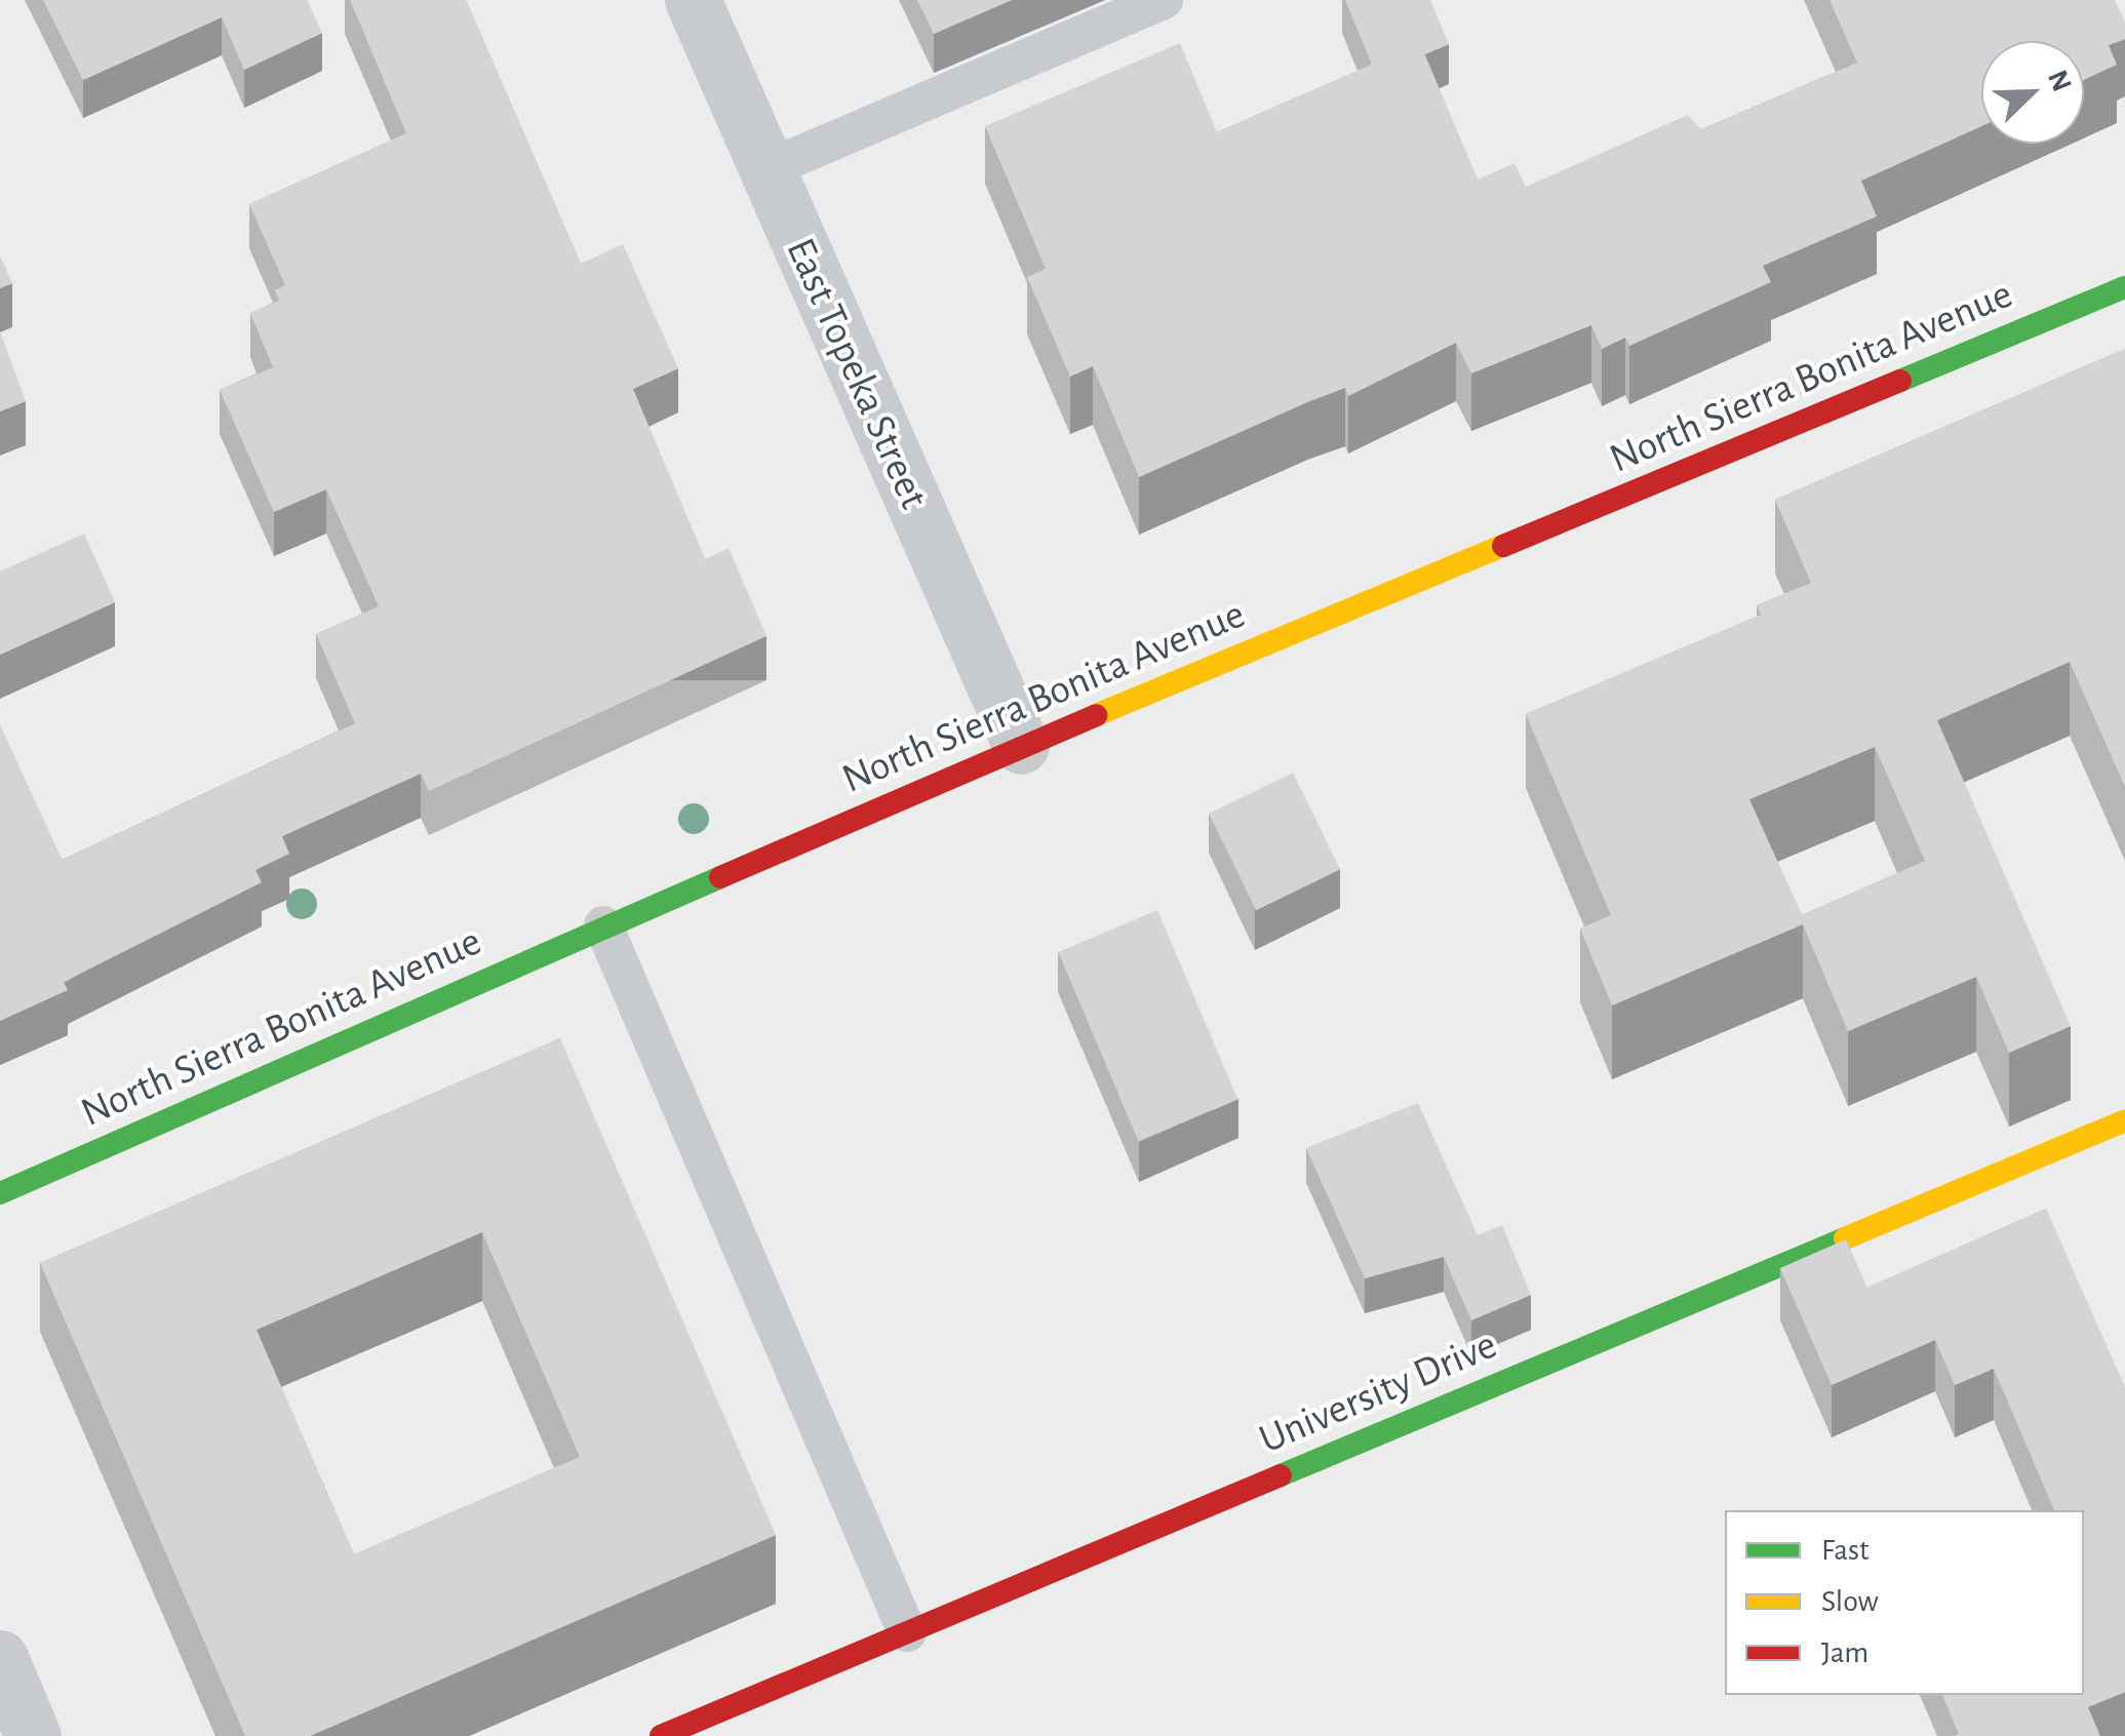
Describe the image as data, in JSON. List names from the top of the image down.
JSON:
{
  "streets": {
    "street": ["East Topeka Street", "North Sierra Bonita Avenue", "University Drive"]
  },
  "crossings": [
    ["East Topeka Street", "North Sierra Bonita Avenue"]
  ],
  "legend": ["Fast", "Slow", "Jam"],
  "north": "top right"
}
